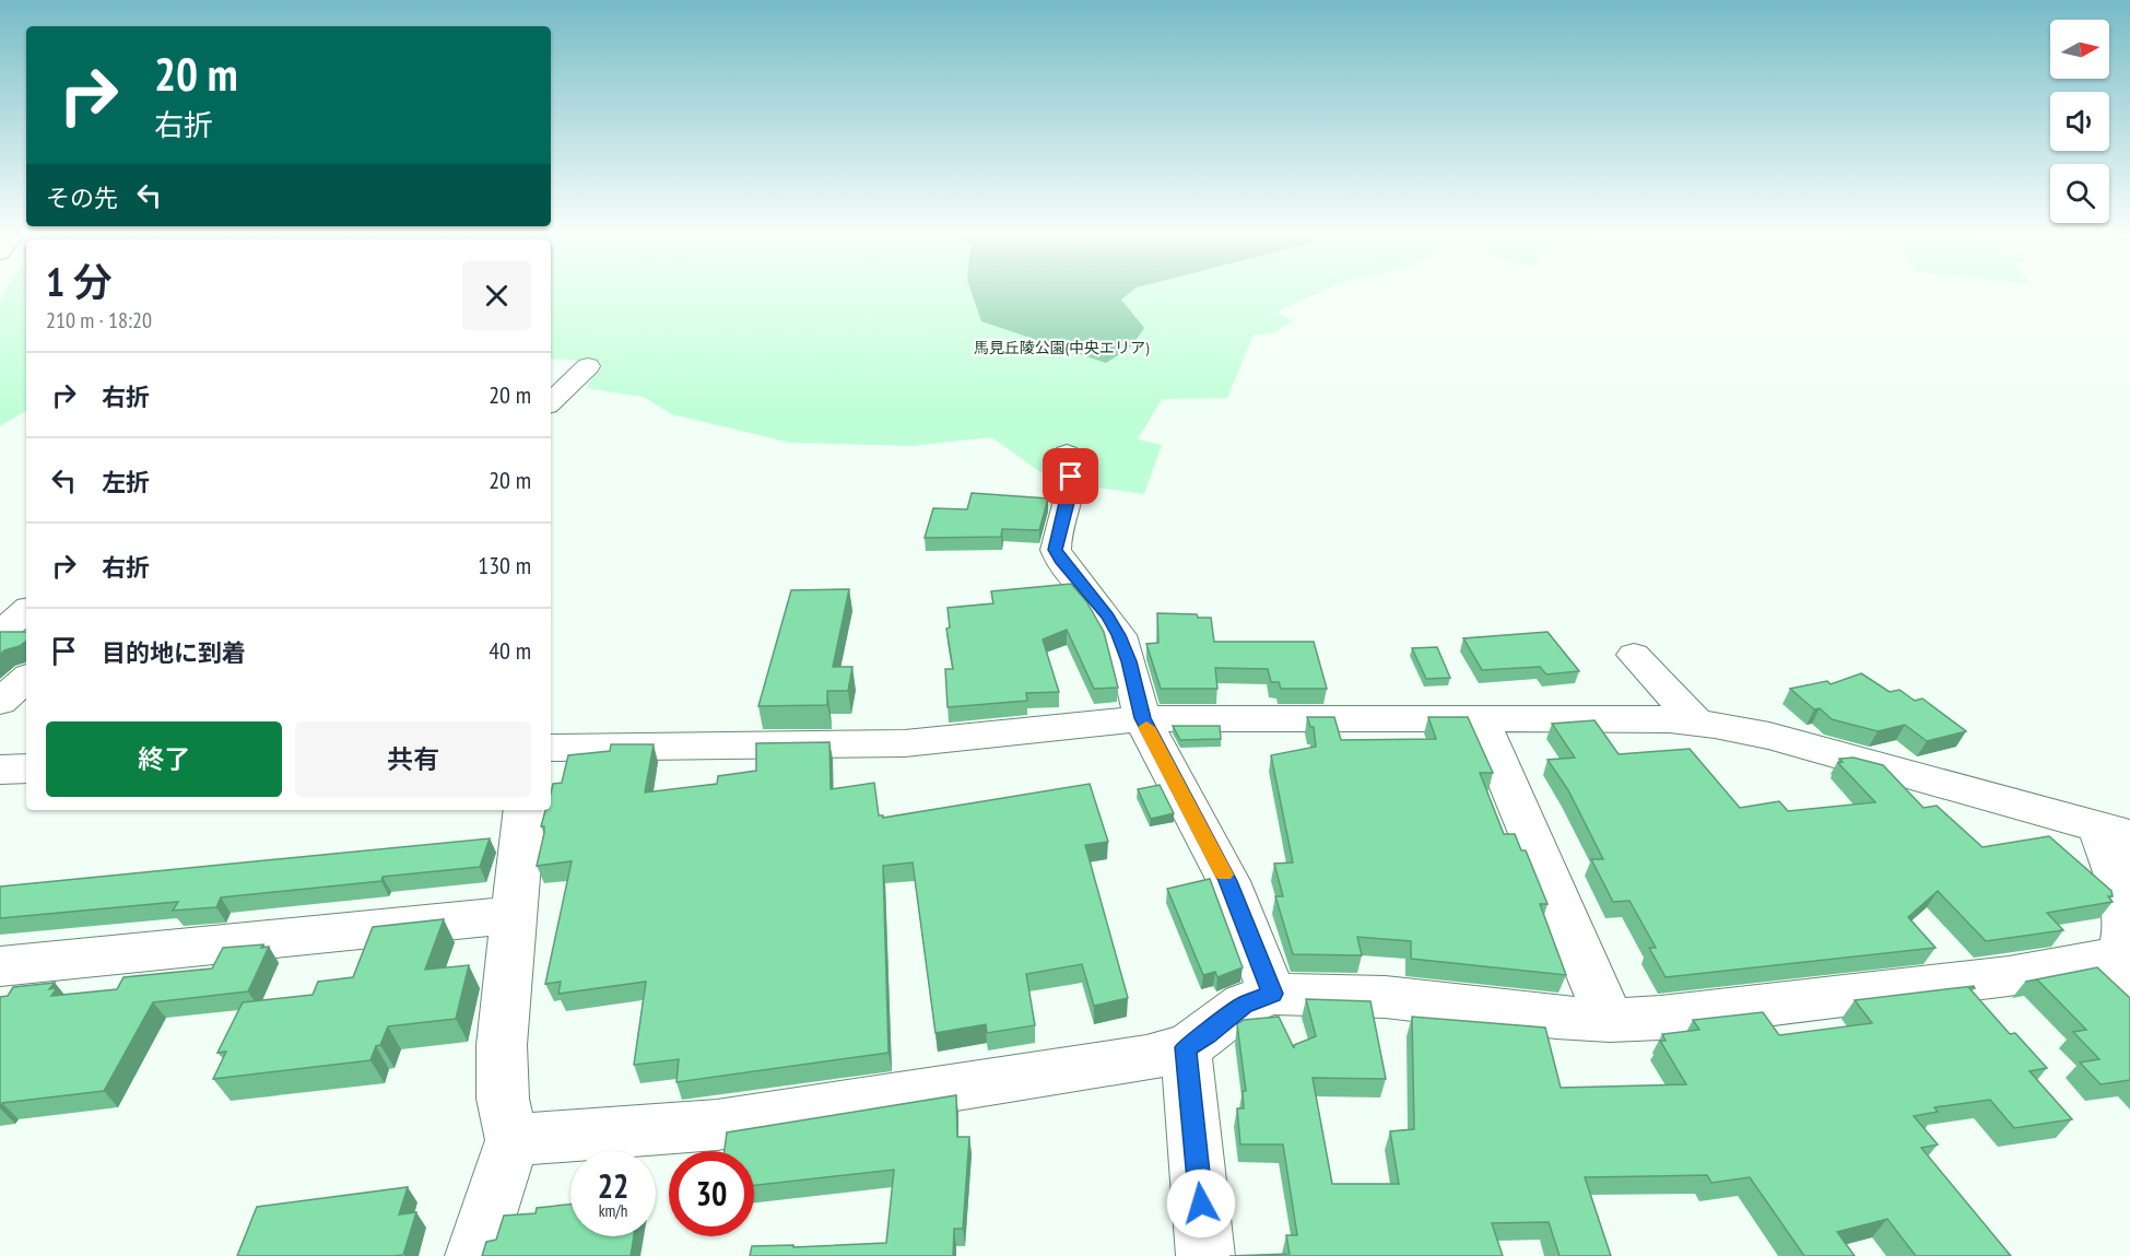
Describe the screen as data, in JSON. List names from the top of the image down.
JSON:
{
  "parks": ["馬見丘陵公園(中央エリア)"],
  "north": "right",
  "page": {
    "turn": ["20 m", "右折"],
    "then": "その先",
    "heading": ["1 分", "210 m · 18:20"],
    "list": [
      {
        "name": "右折",
        "value": "20 m"
      },
      {
        "name": "左折",
        "value": "20 m"
      },
      {
        "name": "右折",
        "value": "130 m"
      },
      {
        "name": "目的地に到着",
        "value": "40 m"
      }
    ],
    "buttons": ["終了", "共有"],
    "speed": "22 km/h",
    "limit": "30"
  }
}
